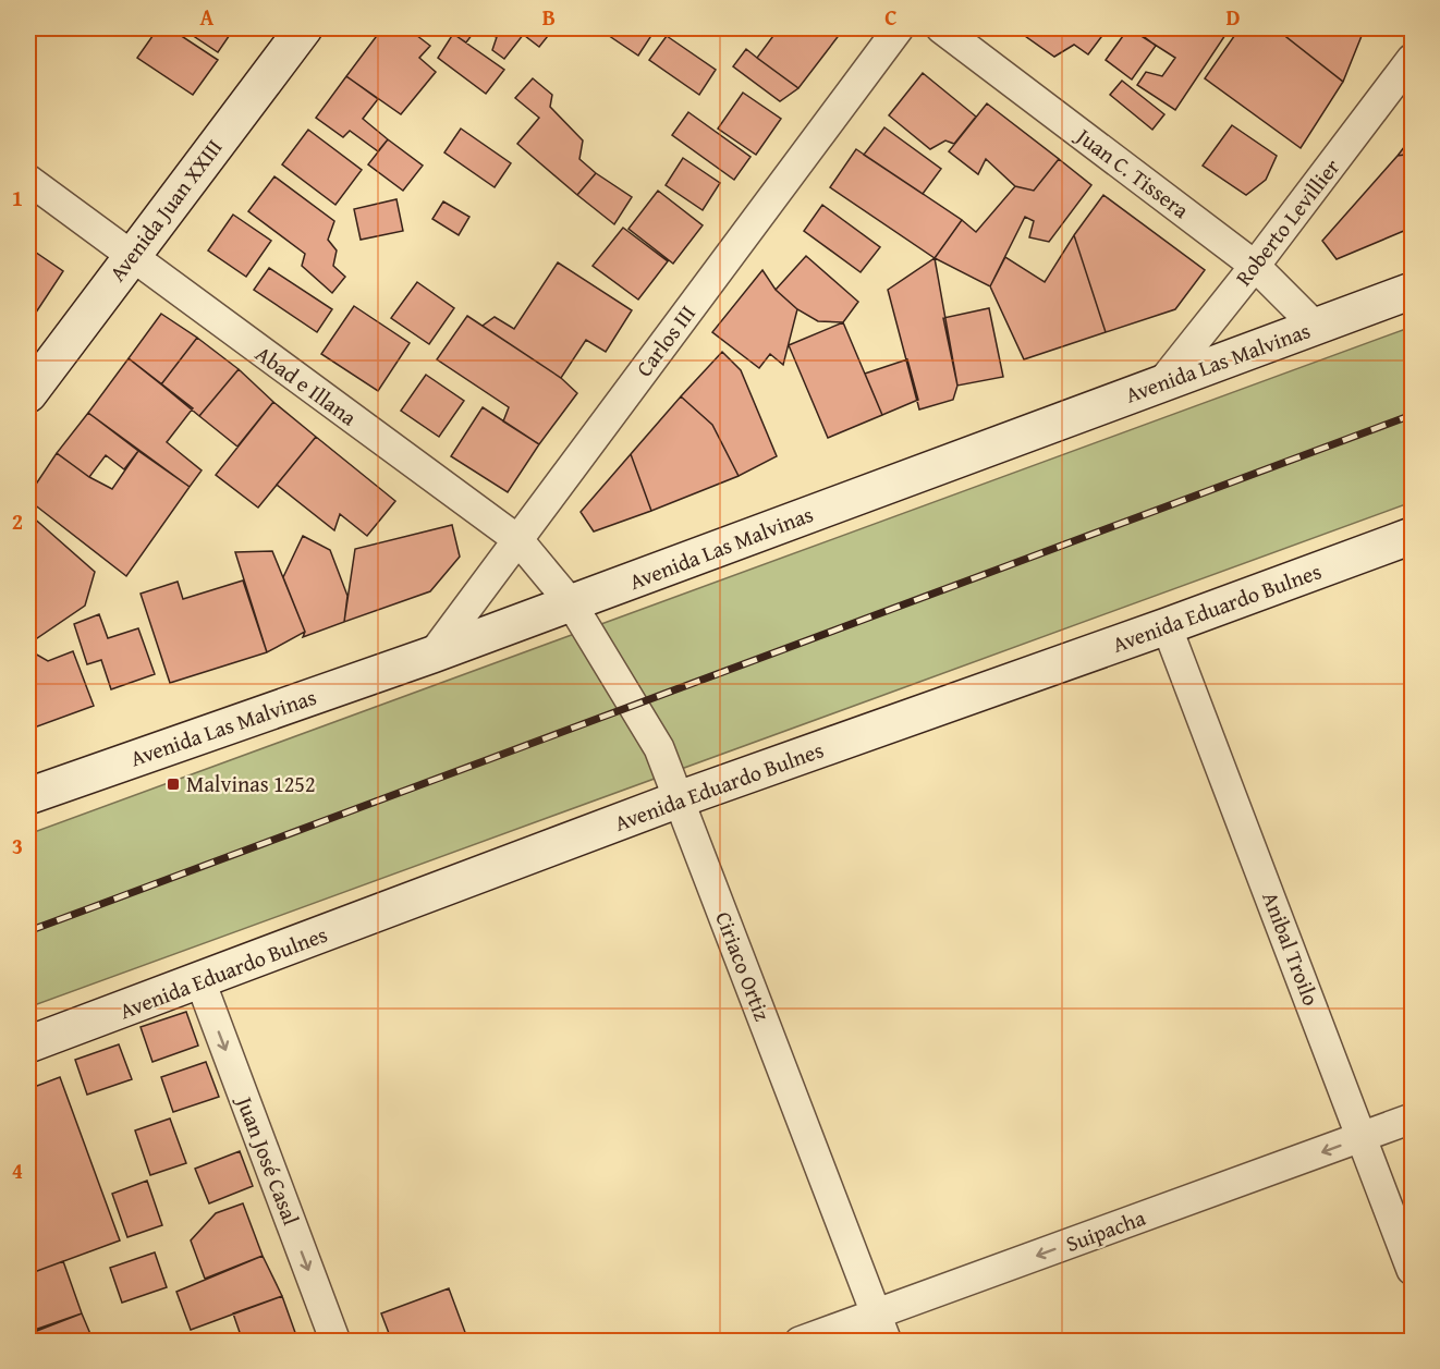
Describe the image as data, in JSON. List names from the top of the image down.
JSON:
{
  "streets": {
    "main road": ["Avenida Juan XXIII", "Avenida Las Malvinas", "Avenida Eduardo Bulnes"],
    "street": [
      "Juan C. Tissera",
      "Roberto Levillier",
      "Carlos III",
      "Abad e Illana",
      "Anibal Troilo",
      "Ciriaco Ortiz",
      "Juan José Casal",
      "Suipacha"
    ]
  },
  "crossings": [
    ["Juan C. Tissera", "Roberto Levillier"],
    ["Juan C. Tissera", "Avenida Las Malvinas"],
    ["Avenida Juan XXIII", "Abad e Illana"],
    ["Roberto Levillier", "Avenida Las Malvinas"],
    ["Carlos III", "Avenida Las Malvinas"],
    ["Carlos III", "Abad e Illana"],
    ["Avenida Las Malvinas", "Abad e Illana"],
    ["Avenida Las Malvinas", "Ciriaco Ortiz"],
    ["Abad e Illana", "Ciriaco Ortiz"],
    ["Avenida Eduardo Bulnes", "Anibal Troilo"],
    ["Avenida Eduardo Bulnes", "Ciriaco Ortiz"],
    ["Avenida Eduardo Bulnes", "Juan José Casal"],
    ["Anibal Troilo", "Suipacha"],
    ["Ciriaco Ortiz", "Suipacha"]
  ],
  "one_way": ["Juan José Casal", "Suipacha"],
  "places": {
    "transit": ["Malvinas 1252"]
  },
  "grid": {
    "columns": [
      "A",
      "B",
      "C",
      "D"
    ],
    "rows": [
      "1",
      "2",
      "3",
      "4"
    ]
  }
}
